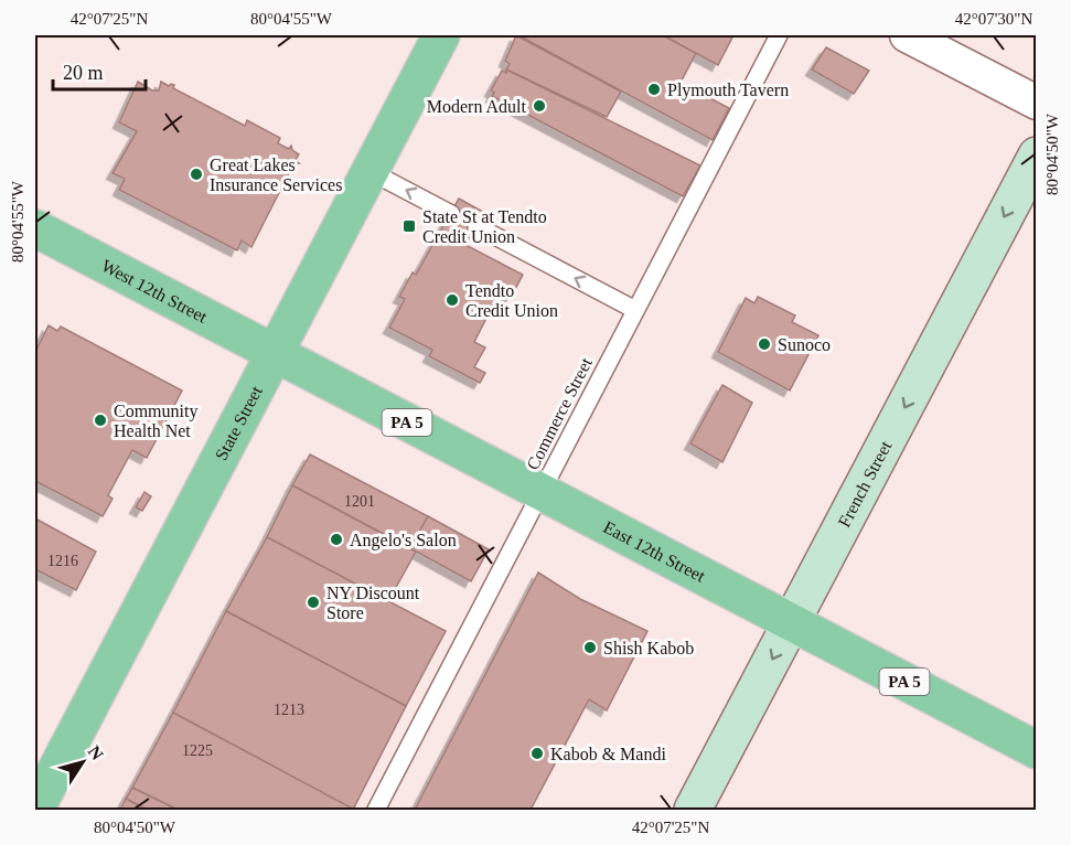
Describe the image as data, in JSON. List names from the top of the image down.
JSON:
{
  "streets": {
    "main road": [
      "West 12th Street",
      "State Street",
      "PA 5",
      "French Street",
      "East 12th Street"
    ],
    "lane": ["Commerce Street"]
  },
  "crossings": [
    ["West 12th Street", "State Street"],
    ["West 12th Street", "East 12th Street"],
    ["Commerce Street", "East 12th Street"],
    ["State Street", "East 12th Street"],
    ["French Street", "East 12th Street"]
  ],
  "one_way": ["French Street"],
  "places": {
    "other": [
      "Plymouth Tavern",
      "Modern Adult",
      "Great Lakes Insurance Services",
      "Tendto Credit Union",
      "Sunoco",
      "Community Health Net",
      "Angelo's Salon",
      "NY Discount Store",
      "Shish Kabob",
      "Kabob & Mandi"
    ],
    "transit": ["State St at Tendto Credit Union"]
  },
  "house_numbers": [
    "1201",
    "1216",
    "1213",
    "1225"
  ],
  "scale_bar": "20 m",
  "north": "top right",
  "coordinates": [
    "42°07'25\"N",
    "80°04'55\"W",
    "42°07'30\"N",
    "80°04'50\"W"
  ]
}
